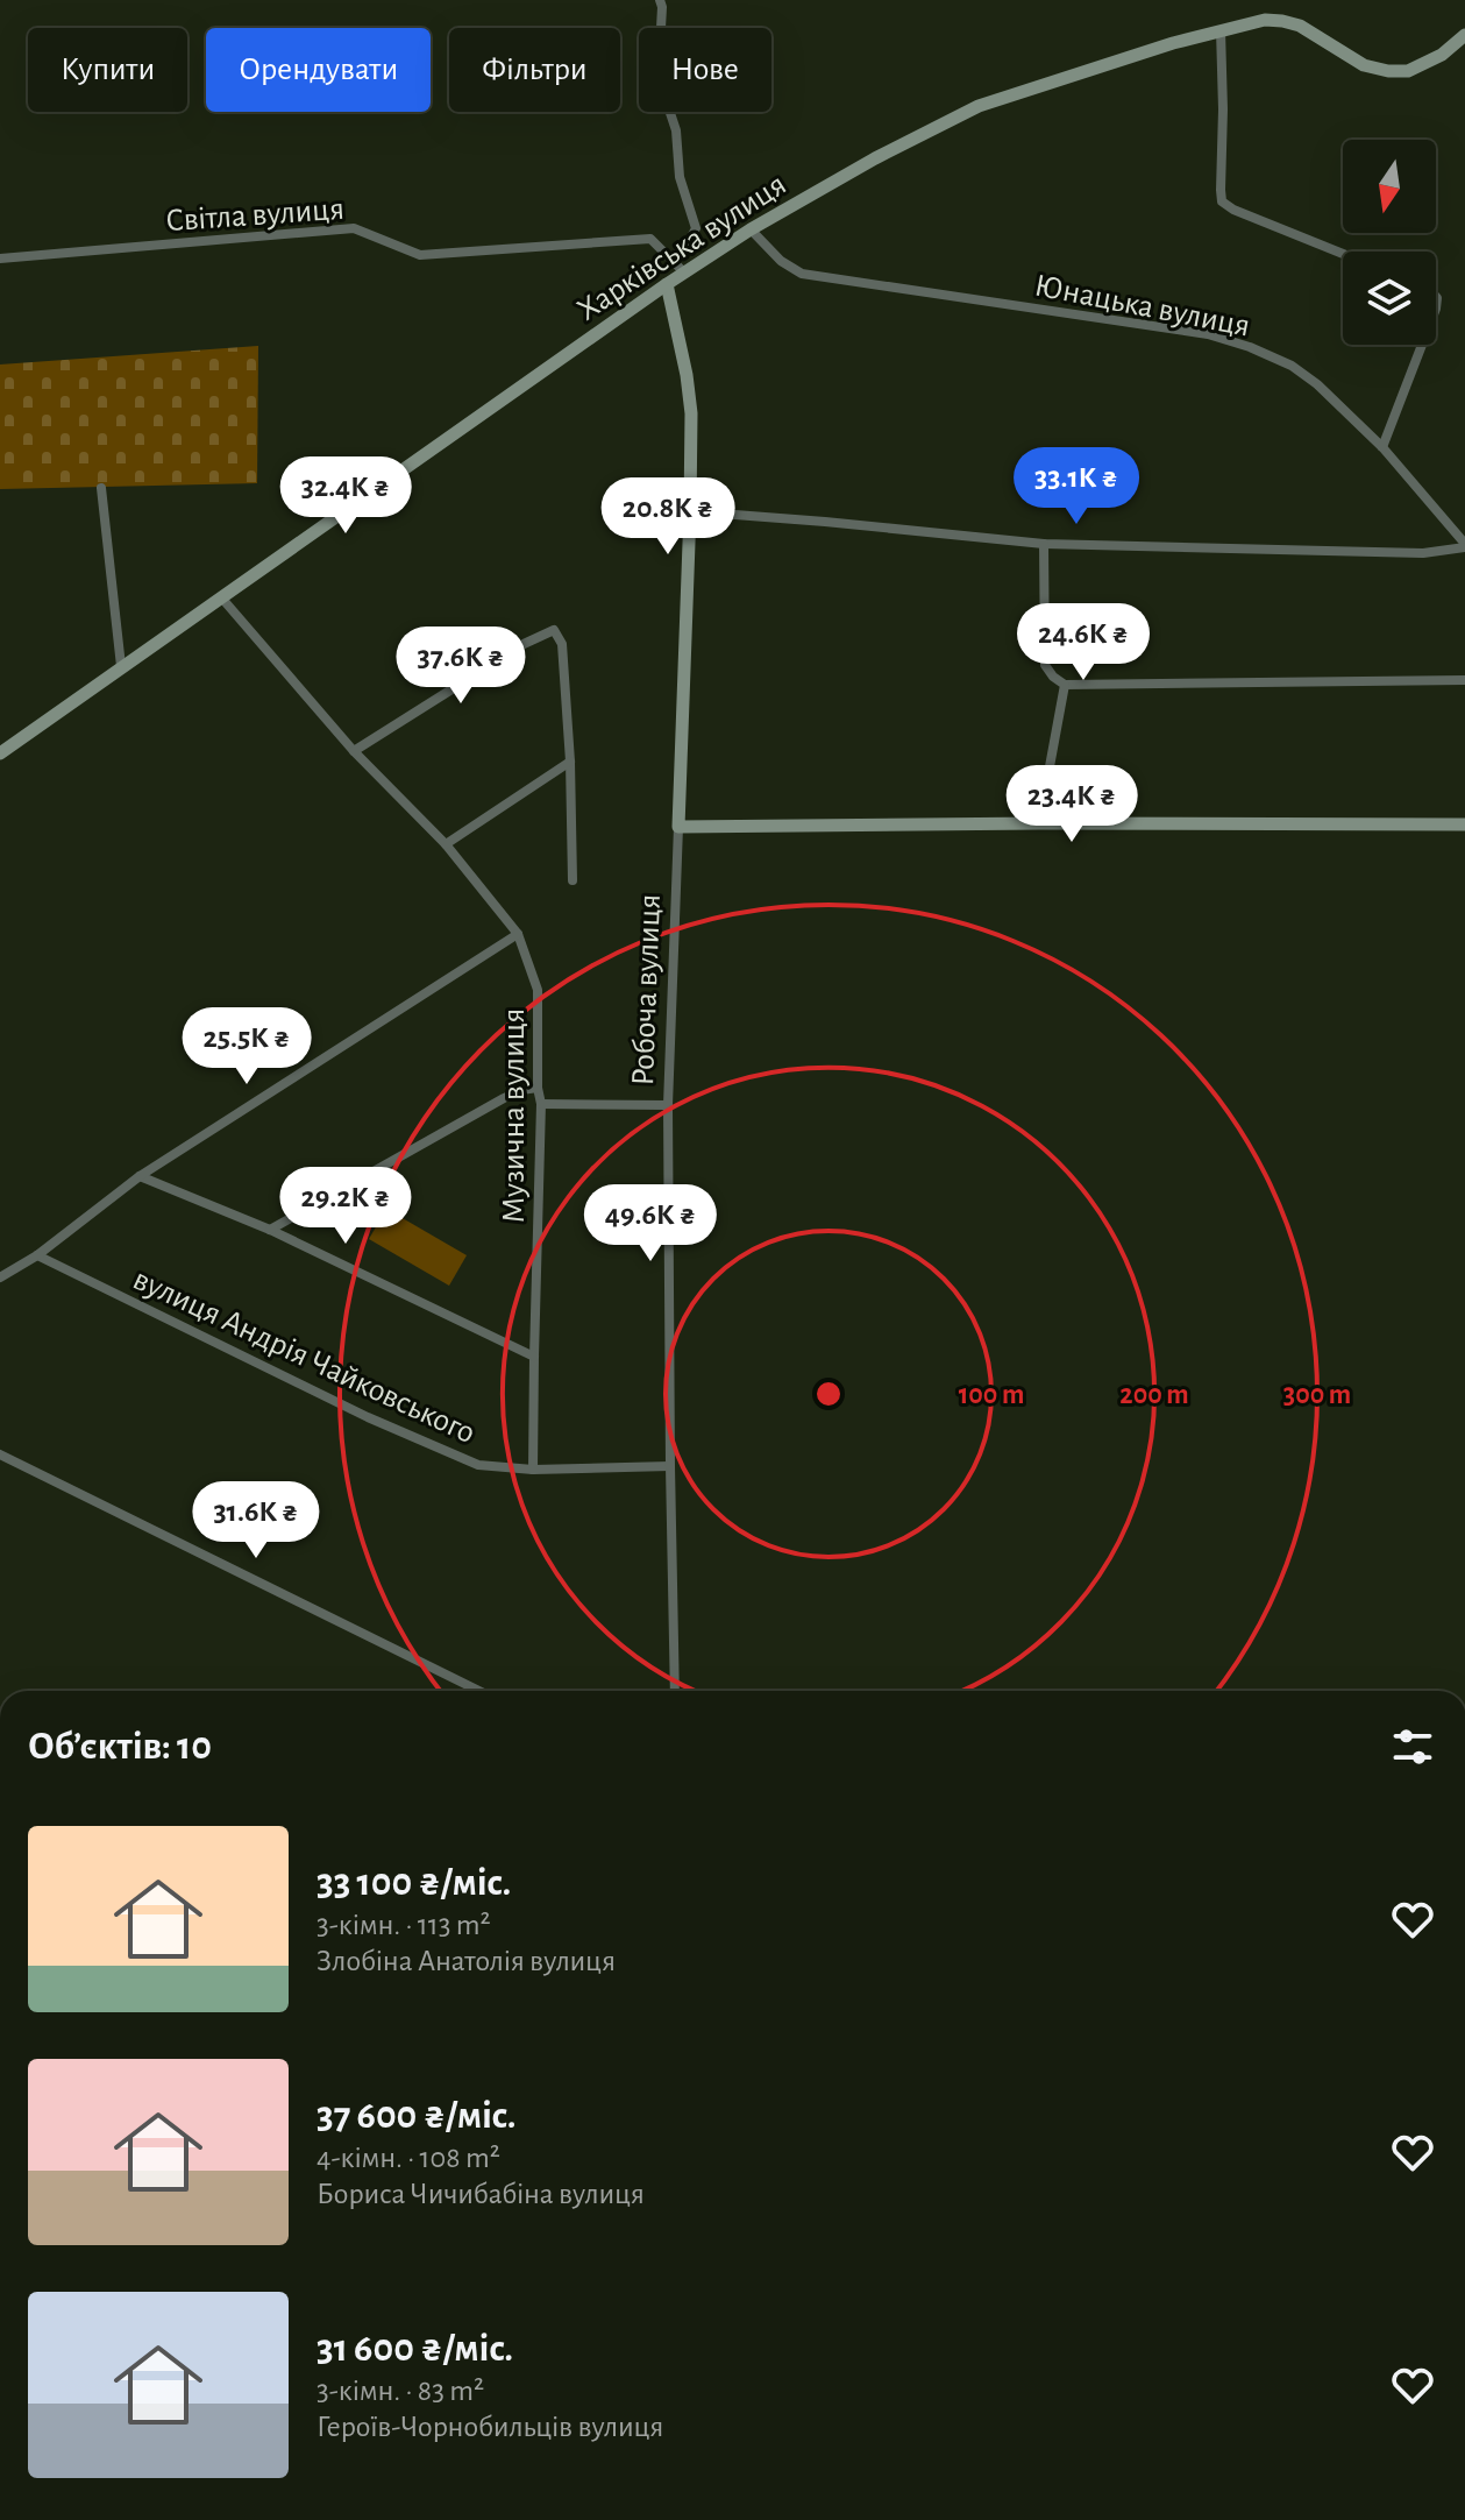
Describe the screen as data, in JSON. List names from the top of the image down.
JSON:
{
  "streets": {
    "street": [
      "Світла вулиця",
      "Харківська вулиця",
      "Юнацька вулиця",
      "Робоча вулиця",
      "Музична вулиця",
      "вулиця Андрія Чайковського"
    ]
  },
  "crossings": [
    ["Харківська вулиця", "Юнацька вулиця"],
    ["Харківська вулиця", "Робоча вулиця"],
    ["Харківська вулиця", "Музична вулиця"],
    ["Робоча вулиця", "вулиця Андрія Чайковського"],
    ["Музична вулиця", "вулиця Андрія Чайковського"]
  ],
  "north": "bottom",
  "page": {
    "chip": [
      "Купити",
      "Орендувати",
      "Фільтри",
      "Нове"
    ],
    "price": [
      "33.1K ₴",
      "32.4K ₴",
      "20.8K ₴",
      "24.6K ₴",
      "37.6K ₴",
      "23.4K ₴",
      "25.5K ₴",
      "29.2K ₴",
      "49.6K ₴",
      "31.6K ₴"
    ],
    "heading": "Об’єктів: 10",
    "list": [
      {
        "name": "33 100 ₴/міс.",
        "note": "3-кімн. · 113 m² · Злобіна Анатолія вулиця"
      },
      {
        "name": "37 600 ₴/міс.",
        "note": "4-кімн. · 108 m² · Бориса Чичибабіна вулиця"
      },
      {
        "name": "31 600 ₴/міс.",
        "note": "3-кімн. · 83 m² · Героїв-Чорнобильців вулиця"
      }
    ]
  },
  "rings": ["100 m", "200 m", "300 m"]
}
